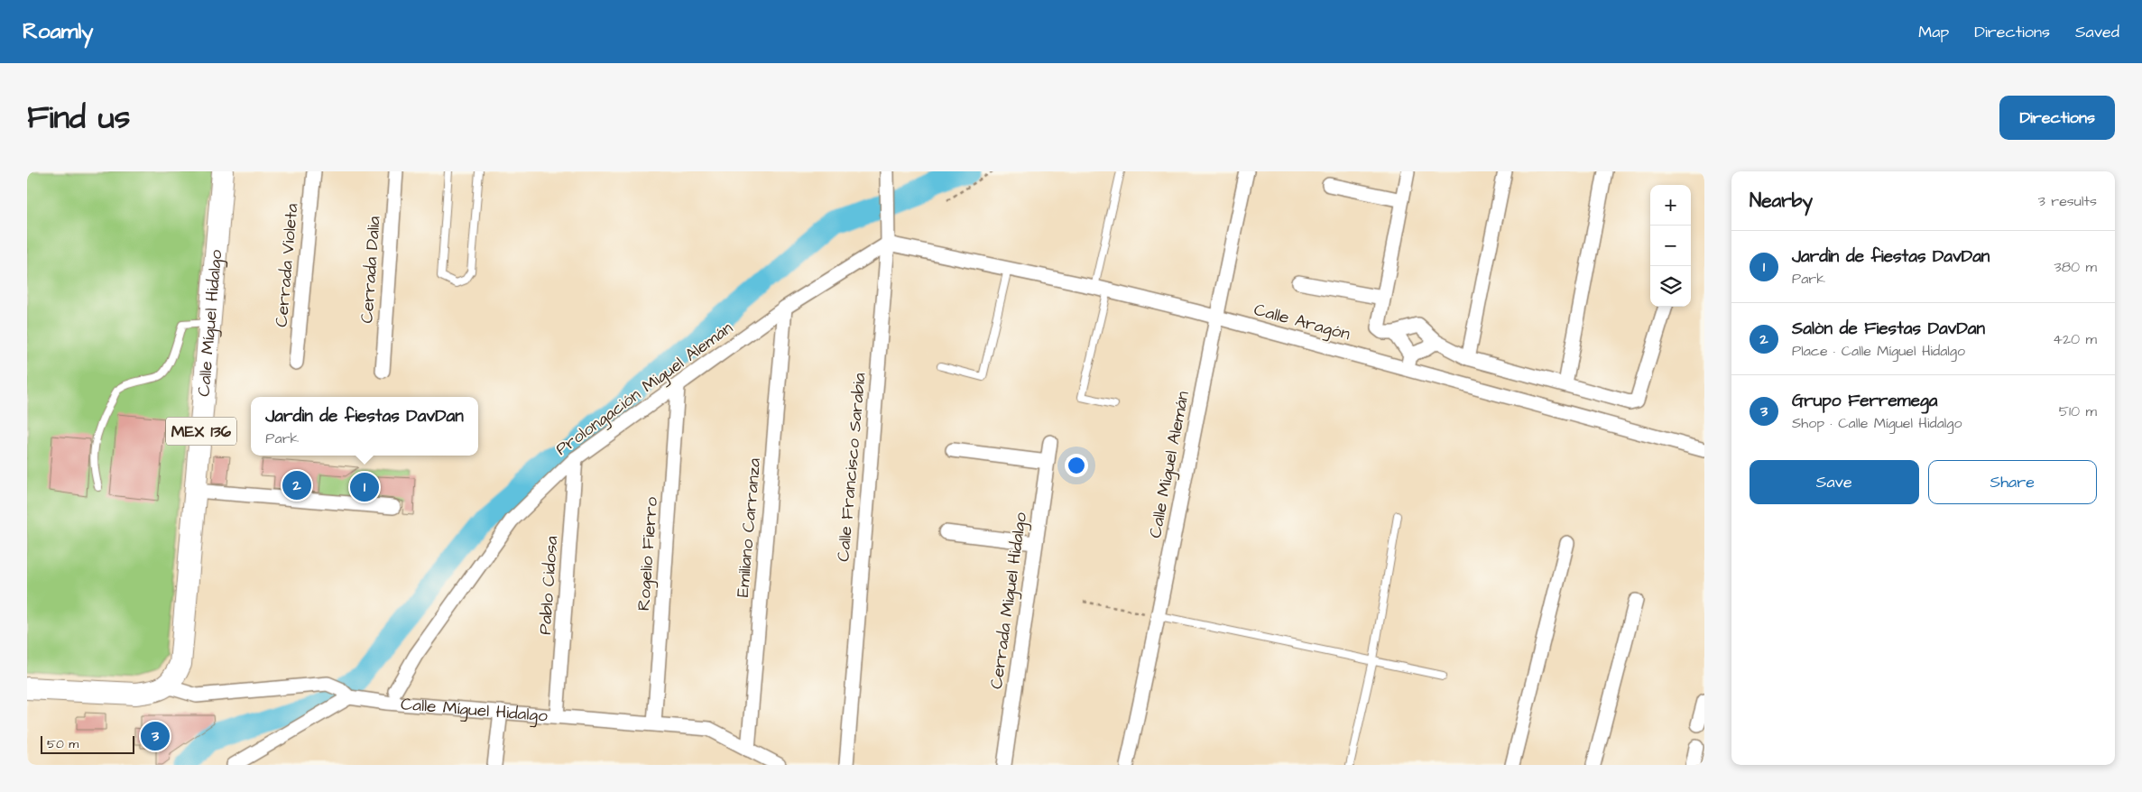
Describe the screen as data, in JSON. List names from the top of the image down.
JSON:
{
  "streets": {
    "main road": ["Calle Míguel Hidalgo", "MEX 136"],
    "street": [
      "Cerrada Violeta",
      "Cerrada Dalia",
      "Calle Aragón",
      "Prolongación Miguel Alemán",
      "Calle Miguel Alemán",
      "Calle Francisco Sarabia",
      "Emiliano Carranza",
      "Rogelio Fierro",
      "Pablo Cidosa",
      "Cerrada Miguel Hidalgo"
    ]
  },
  "crossings": [
    ["Calle Aragón", "Prolongación Miguel Alemán"],
    ["Calle Aragón", "Calle Miguel Alemán"],
    ["Calle Aragón", "Calle Francisco Sarabia"],
    ["Calle Míguel Hidalgo", "Emiliano Carranza"],
    ["Calle Míguel Hidalgo", "Rogelio Fierro"],
    ["Calle Míguel Hidalgo", "Pablo Cidosa"],
    ["Prolongación Miguel Alemán", "Calle Francisco Sarabia"],
    ["Prolongación Miguel Alemán", "Emiliano Carranza"],
    ["Prolongación Miguel Alemán", "Rogelio Fierro"],
    ["Prolongación Miguel Alemán", "Pablo Cidosa"]
  ],
  "scale_bar": "50 m",
  "page": {
    "header": "Roamly",
    "nav": ["Map", "Directions", "Saved"],
    "title": "Find us",
    "buttons": [
      "Directions",
      ["Save", "Share"]
    ],
    "heading": ["Nearby", "3 results"],
    "map_buttons": ["+", "−"],
    "list": [
      {
        "mark": "1",
        "name": "Jardìn de fiestas DavDan",
        "note": "Park",
        "value": "380 m"
      },
      {
        "mark": "2",
        "name": "Salòn de Fiestas DavDan",
        "note": "Place · Calle Míguel Hidalgo",
        "value": "420 m"
      },
      {
        "mark": "3",
        "name": "Grupo Ferremega",
        "note": "Shop · Calle Míguel Hidalgo",
        "value": "510 m"
      }
    ],
    "popup": ["Jardìn de fiestas DavDan", "Park"],
    "pins": ["2", "1", "3"],
    "scale": "50 m"
  }
}
